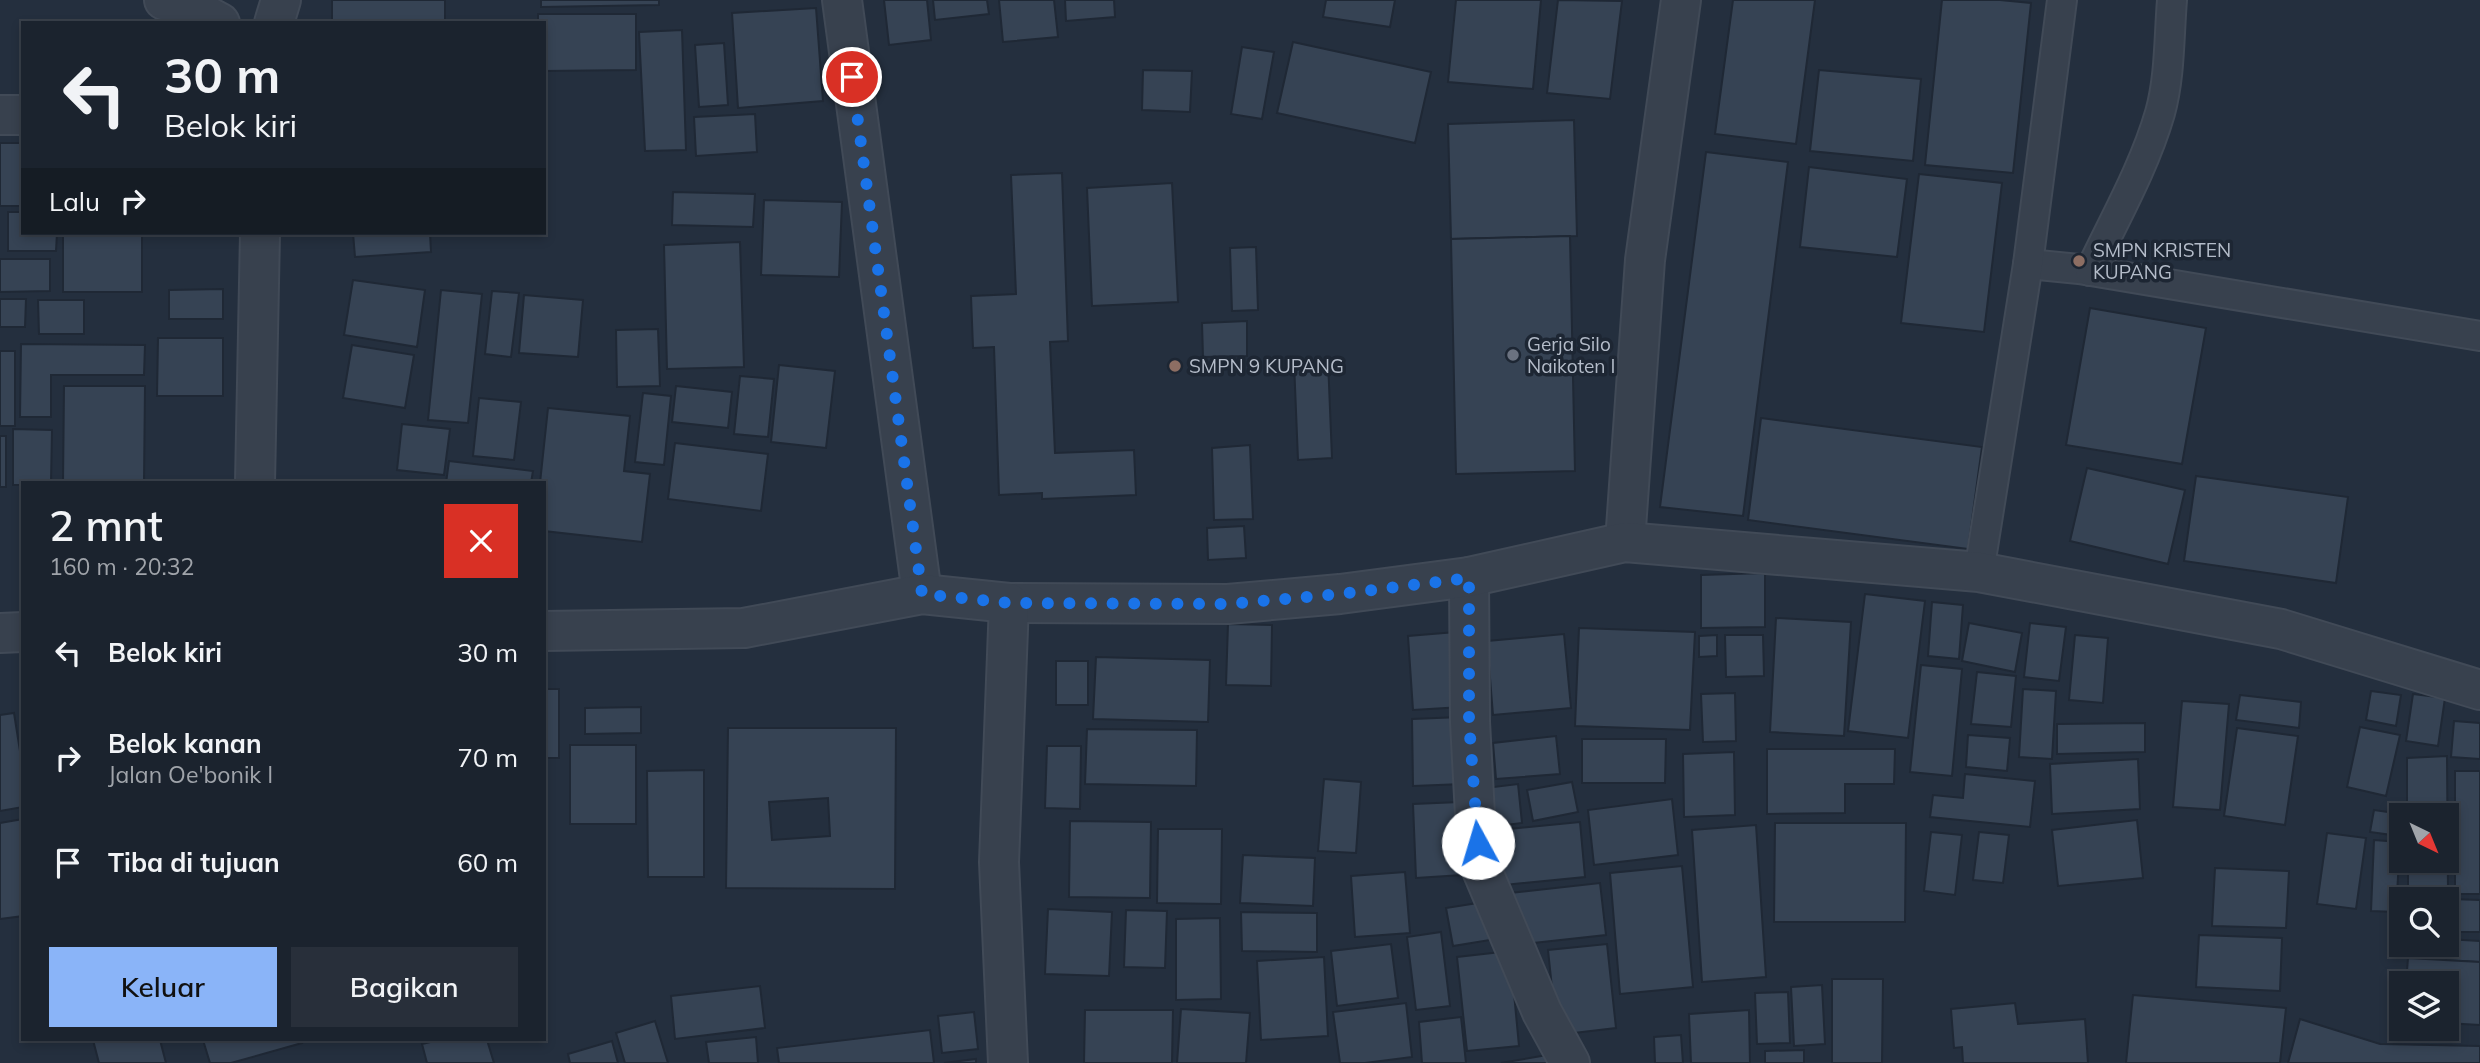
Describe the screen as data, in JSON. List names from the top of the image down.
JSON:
{
  "places": ["SMPN KRISTEN KUPANG", "Gerja Silo Naikoten I", "SMPN 9 KUPANG"],
  "north": "bottom right",
  "page": {
    "turn": ["30 m", "Belok kiri"],
    "then": "Lalu",
    "heading": ["2 mnt", "160 m · 20:32"],
    "list": [
      {
        "name": "Belok kiri",
        "value": "30 m"
      },
      {
        "name": "Belok kanan",
        "note": "Jalan Oe'bonik I",
        "value": "70 m"
      },
      {
        "name": "Tiba di tujuan",
        "value": "60 m"
      }
    ],
    "buttons": ["Keluar", "Bagikan"]
  }
}
